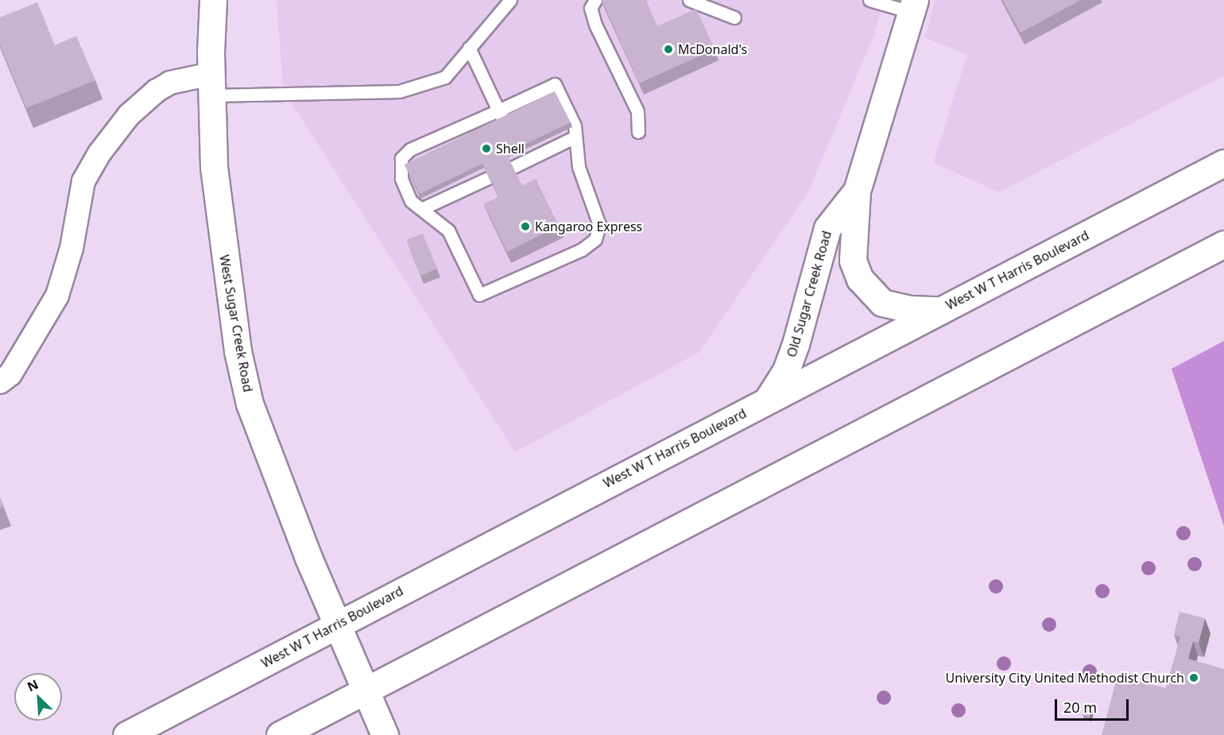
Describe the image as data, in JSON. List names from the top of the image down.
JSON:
{
  "streets": {
    "main road": ["West W T Harris Boulevard", "Old Sugar Creek Road", "West Sugar Creek Road"]
  },
  "crossings": [
    ["West W T Harris Boulevard", "Old Sugar Creek Road"],
    ["West W T Harris Boulevard", "West Sugar Creek Road"]
  ],
  "places": [
    "McDonald's",
    "Shell",
    "Kangaroo Express",
    "University City United Methodist Church"
  ],
  "scale_bar": "20 m",
  "north": "top left"
}
